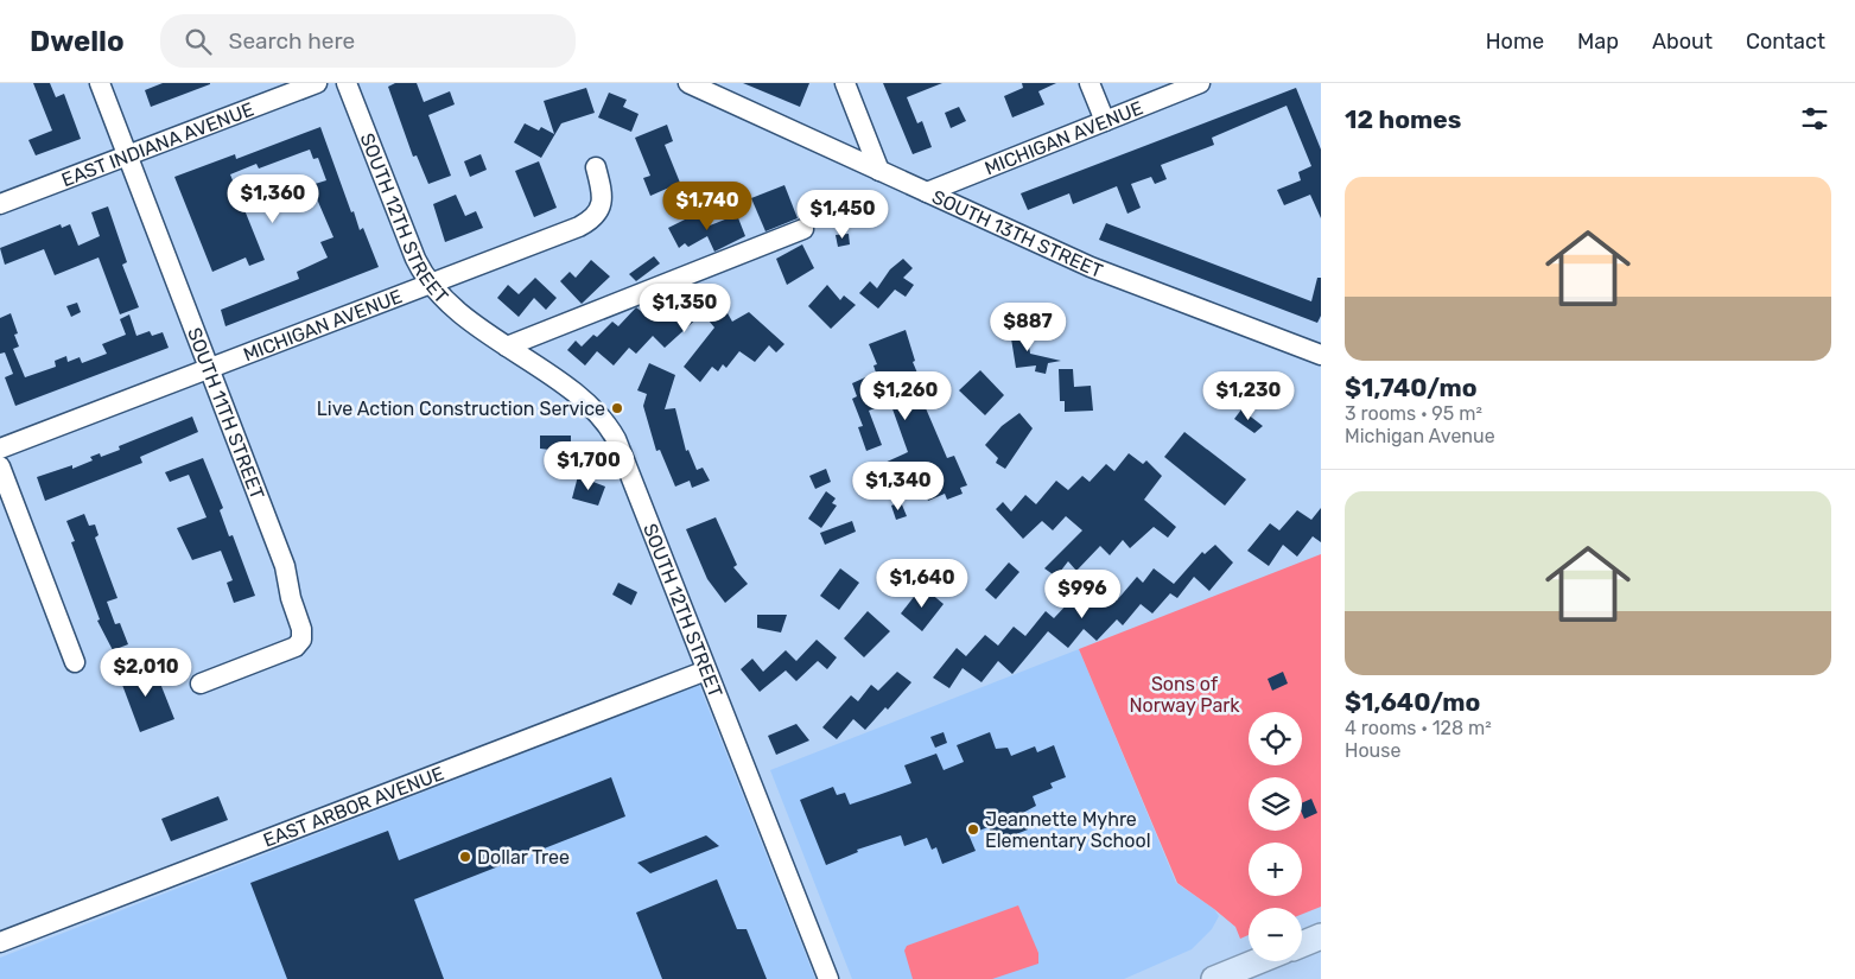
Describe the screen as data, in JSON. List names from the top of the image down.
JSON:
{
  "streets": {
    "street": [
      "MICHIGAN AVENUE",
      "EAST INDIANA AVENUE",
      "SOUTH 12TH STREET",
      "SOUTH 13TH STREET",
      "SOUTH 11TH STREET",
      "EAST ARBOR AVENUE"
    ]
  },
  "crossings": [
    ["MICHIGAN AVENUE", "SOUTH 12TH STREET"],
    ["MICHIGAN AVENUE", "SOUTH 13TH STREET"],
    ["MICHIGAN AVENUE", "SOUTH 11TH STREET"],
    ["EAST INDIANA AVENUE", "SOUTH 11TH STREET"],
    ["SOUTH 12TH STREET", "EAST ARBOR AVENUE"]
  ],
  "parks": ["Sons of Norway Park"],
  "places": ["Live Action Construction Service", "Jeannette Myhre Elementary School", "Dollar Tree"],
  "page": {
    "header": "Dwello",
    "search": "Search here",
    "nav": [
      "Home",
      "Map",
      "About",
      "Contact"
    ],
    "heading": "12 homes",
    "list": [
      {
        "name": "$1,740/mo",
        "note": "3 rooms · 95 m² · Michigan Avenue"
      },
      {
        "name": "$1,640/mo",
        "note": "4 rooms · 128 m² · House"
      }
    ],
    "price": [
      "$1,360",
      "$1,740",
      "$1,450",
      "$1,350",
      "$887",
      "$1,260",
      "$1,230",
      "$1,700",
      "$1,340",
      "$1,640",
      "$996",
      "$2,010"
    ],
    "map_buttons": ["+", "−"]
  }
}
